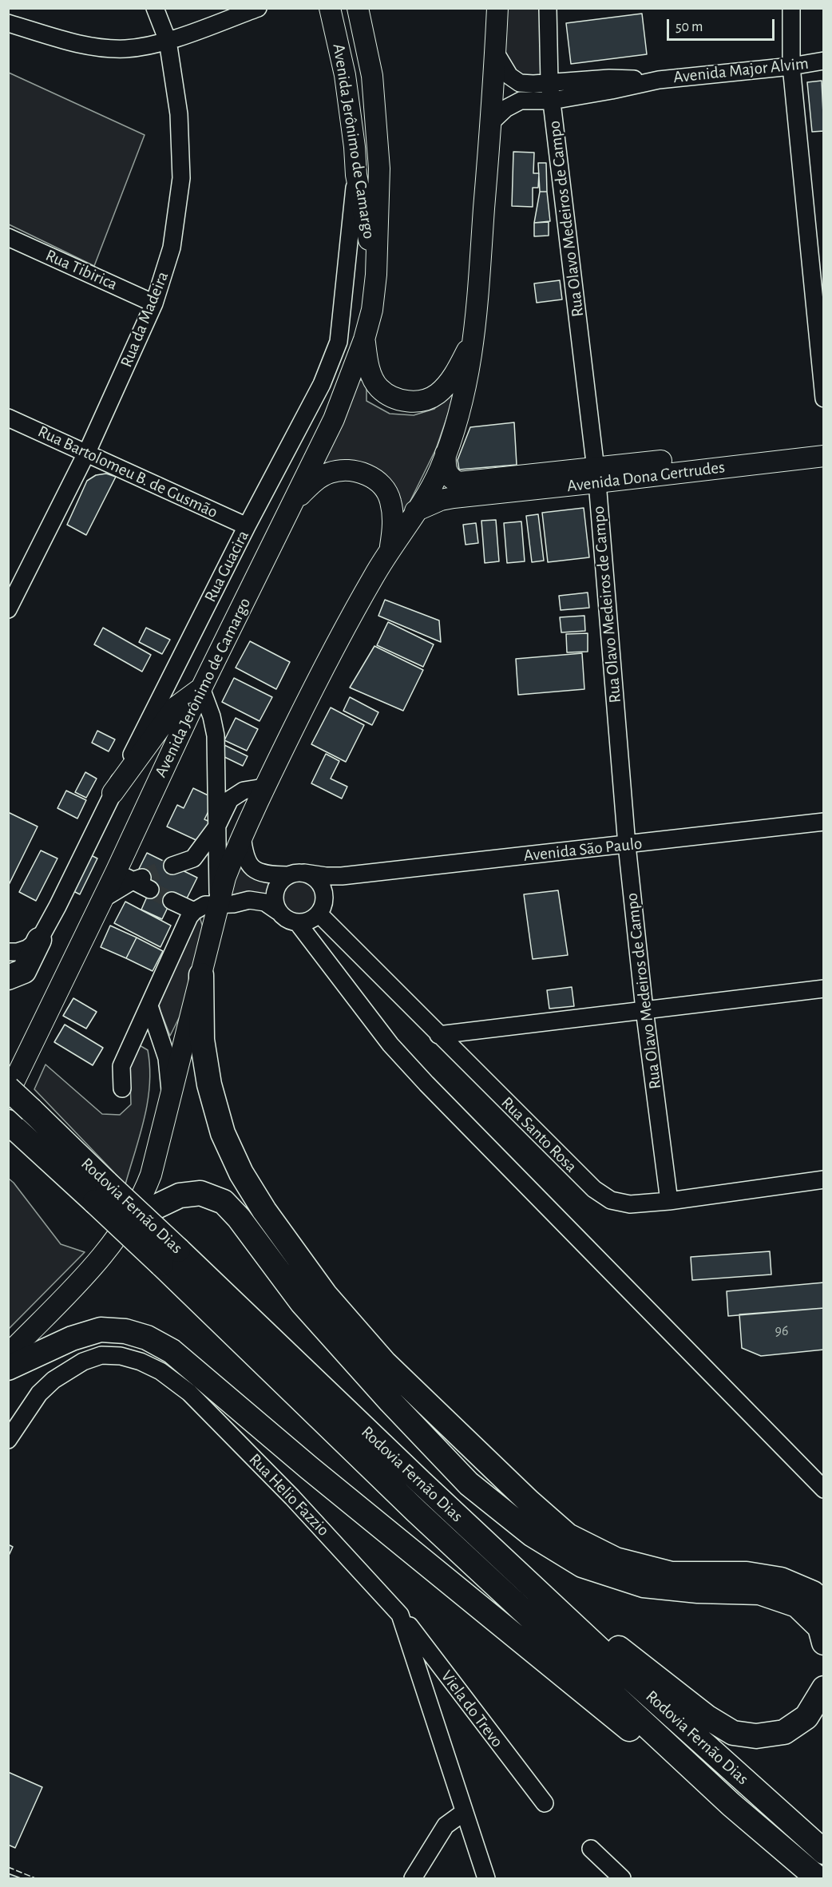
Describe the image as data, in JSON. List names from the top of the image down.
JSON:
{
  "streets": {
    "highway": ["Rodovia Fernão Dias"],
    "main road": ["Avenida Jerônimo de Camargo", "Avenida Dona Gertrudes"],
    "street": [
      "Avenida Major Alvim",
      "Rua Olavo Medeiros de Campo",
      "Rua Tibirica",
      "Rua da Madeira",
      "Rua Bartolomeu B. de Gusmão",
      "Rua Guacira",
      "Avenida São Paulo",
      "Rua Santo Rosa",
      "Rua Helio Fazzio",
      "Viela do Trevo"
    ]
  },
  "crossings": [
    ["Avenida Major Alvim", "Rua Olavo Medeiros de Campo"],
    ["Avenida Jerônimo de Camargo", "Rua Guacira"],
    ["Rua Olavo Medeiros de Campo", "Avenida Dona Gertrudes"],
    ["Rua Olavo Medeiros de Campo", "Avenida São Paulo"],
    ["Rua Olavo Medeiros de Campo", "Rua Santo Rosa"],
    ["Rua Tibirica", "Rua da Madeira"],
    ["Rua da Madeira", "Rua Bartolomeu B. de Gusmão"],
    ["Rua Bartolomeu B. de Gusmão", "Rua Guacira"],
    ["Avenida São Paulo", "Rua Santo Rosa"],
    ["Rua Helio Fazzio", "Viela do Trevo"]
  ],
  "house_numbers": ["96"],
  "scale_bar": "50 m"
}
